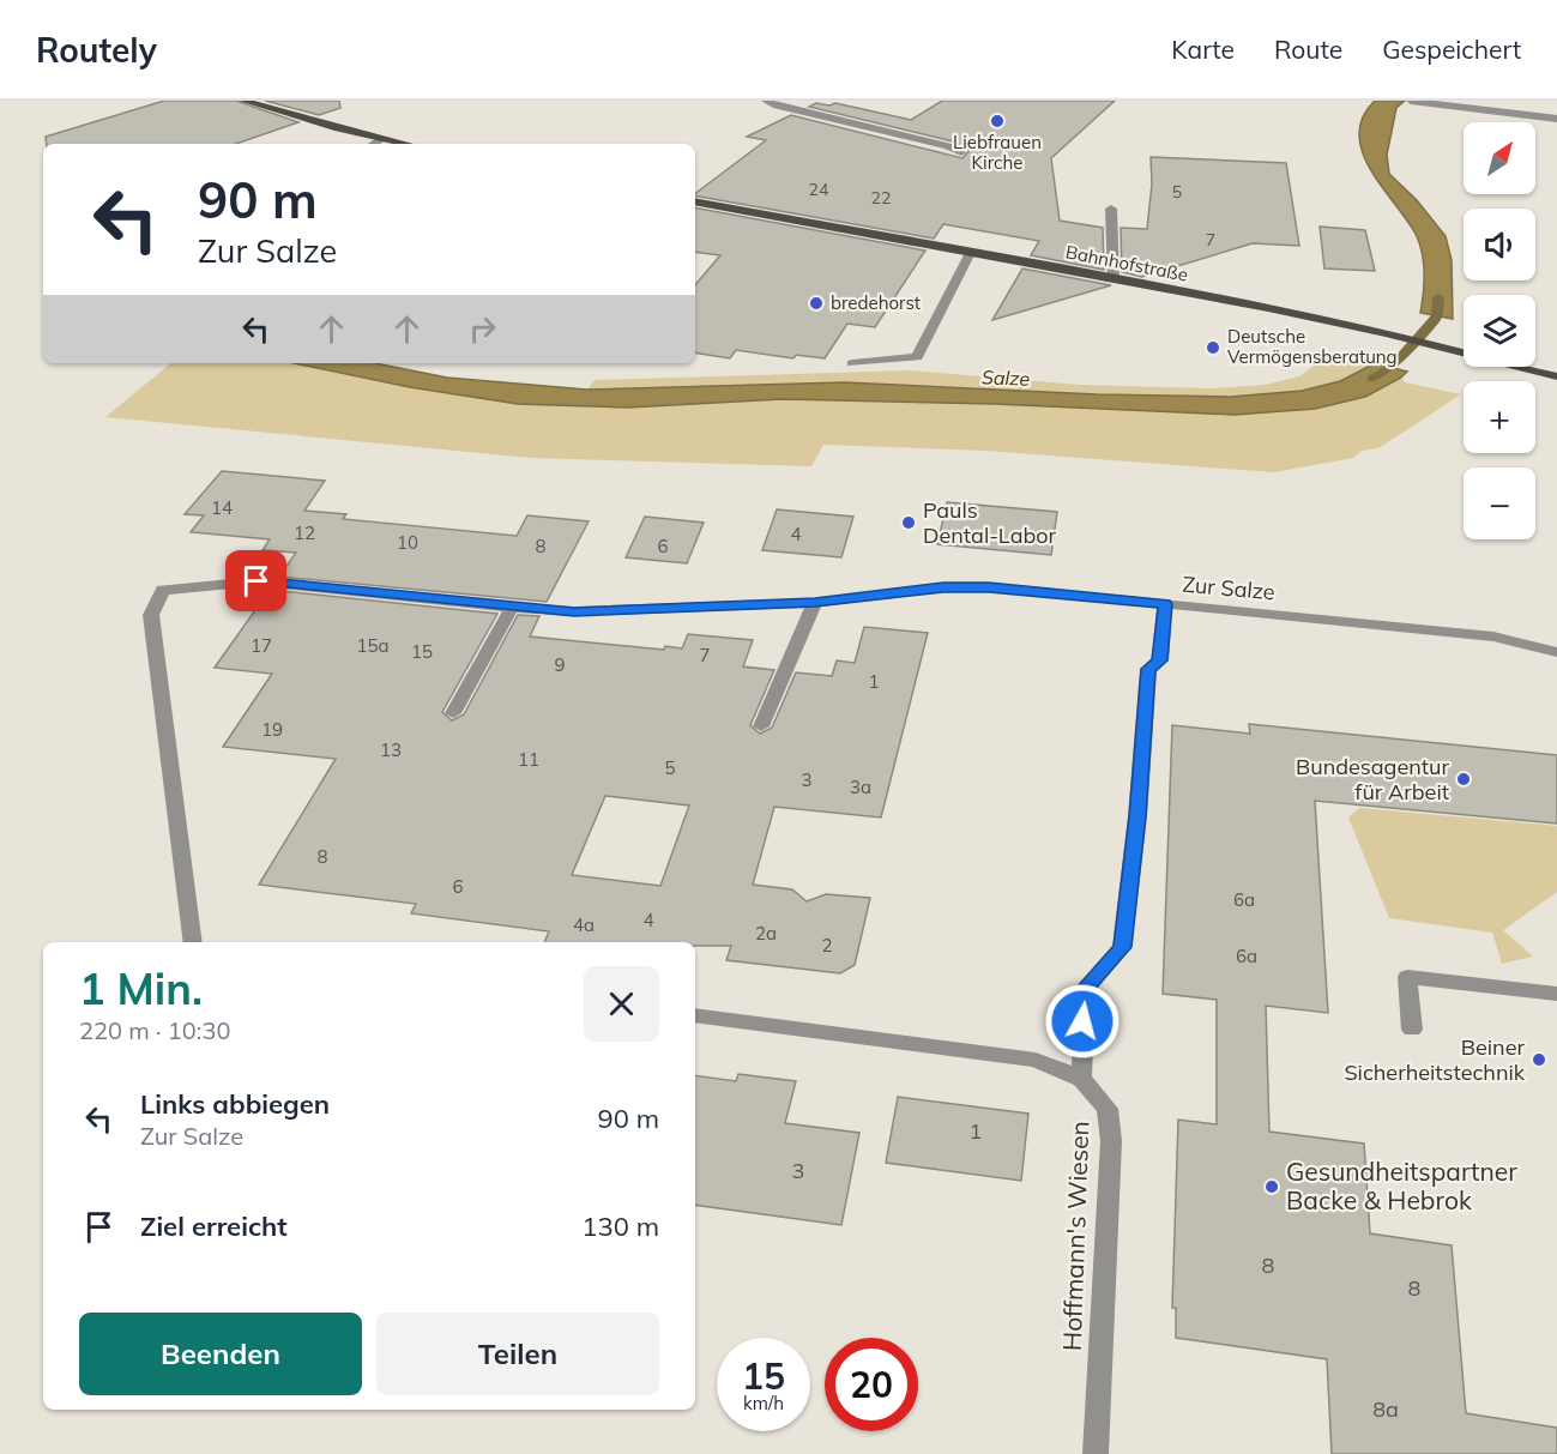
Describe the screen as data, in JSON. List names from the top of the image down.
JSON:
{
  "streets": {
    "main road": ["Bahnhofstraße"],
    "street": ["Zur Salze", "Hoffmann's Wiesen"]
  },
  "water": ["Salze"],
  "places": [
    "Liebfrauen Kirche",
    "bredehorst",
    "Deutsche Vermögensberatung",
    "Pauls Dental-Labor",
    "Bundesagentur für Arbeit",
    "Beiner Sicherheitstechnik",
    "Gesundheitspartner Backe & Hebrok"
  ],
  "house_numbers": [
    "24",
    "5",
    "22",
    "7",
    "14",
    "12",
    "4",
    "10",
    "8",
    "6",
    "17",
    "15a",
    "15",
    "7",
    "9",
    "1",
    "19",
    "13",
    "11",
    "5",
    "3",
    "3a",
    "8",
    "6",
    "6a",
    "4",
    "4a",
    "2a",
    "2",
    "6a",
    "1",
    "3",
    "8",
    "8",
    "8a"
  ],
  "north": "top right",
  "page": {
    "header": "Routely",
    "nav": ["Karte", "Route", "Gespeichert"],
    "map_buttons": ["+", "−"],
    "turn": ["90 m", "Zur Salze"],
    "heading": ["1 Min.", "220 m · 10:30"],
    "list": [
      {
        "name": "Links abbiegen",
        "note": "Zur Salze",
        "value": "90 m"
      },
      {
        "name": "Ziel erreicht",
        "value": "130 m"
      }
    ],
    "buttons": ["Beenden", "Teilen"],
    "speed": "15 km/h",
    "limit": "20"
  }
}
